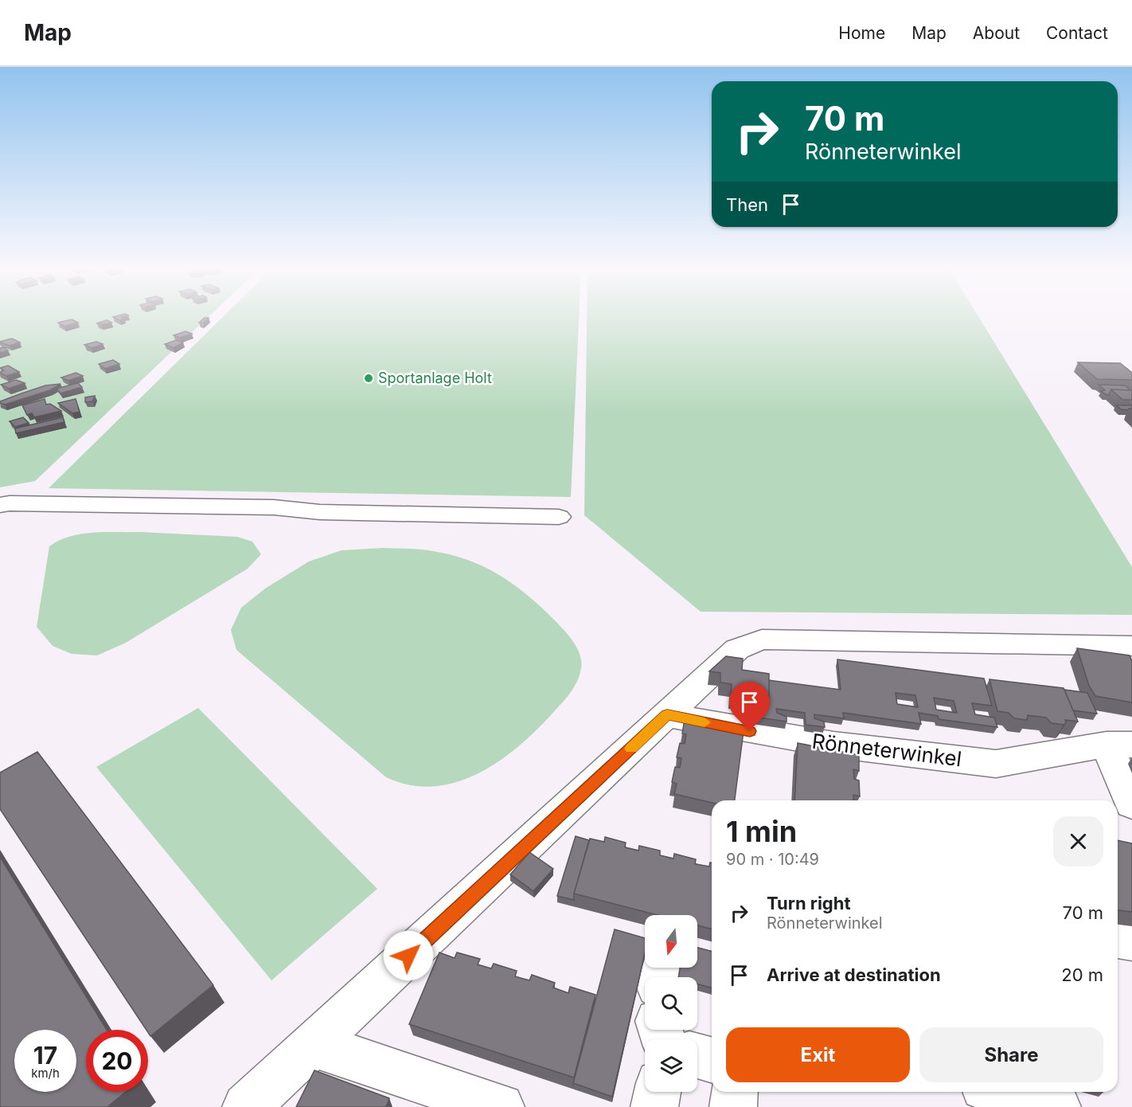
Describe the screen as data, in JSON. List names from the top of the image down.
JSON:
{
  "streets": {
    "street": ["Rönneterwinkel"]
  },
  "places": ["Sportanlage Holt"],
  "north": "bottom",
  "page": {
    "header": "Map",
    "nav": [
      "Home",
      "Map",
      "About",
      "Contact"
    ],
    "turn": ["70 m", "Rönneterwinkel"],
    "then": "Then",
    "heading": ["1 min", "90 m · 10:49"],
    "list": [
      {
        "name": "Turn right",
        "note": "Rönneterwinkel",
        "value": "70 m"
      },
      {
        "name": "Arrive at destination",
        "value": "20 m"
      }
    ],
    "buttons": ["Exit", "Share"],
    "speed": "17 km/h",
    "limit": "20"
  }
}
